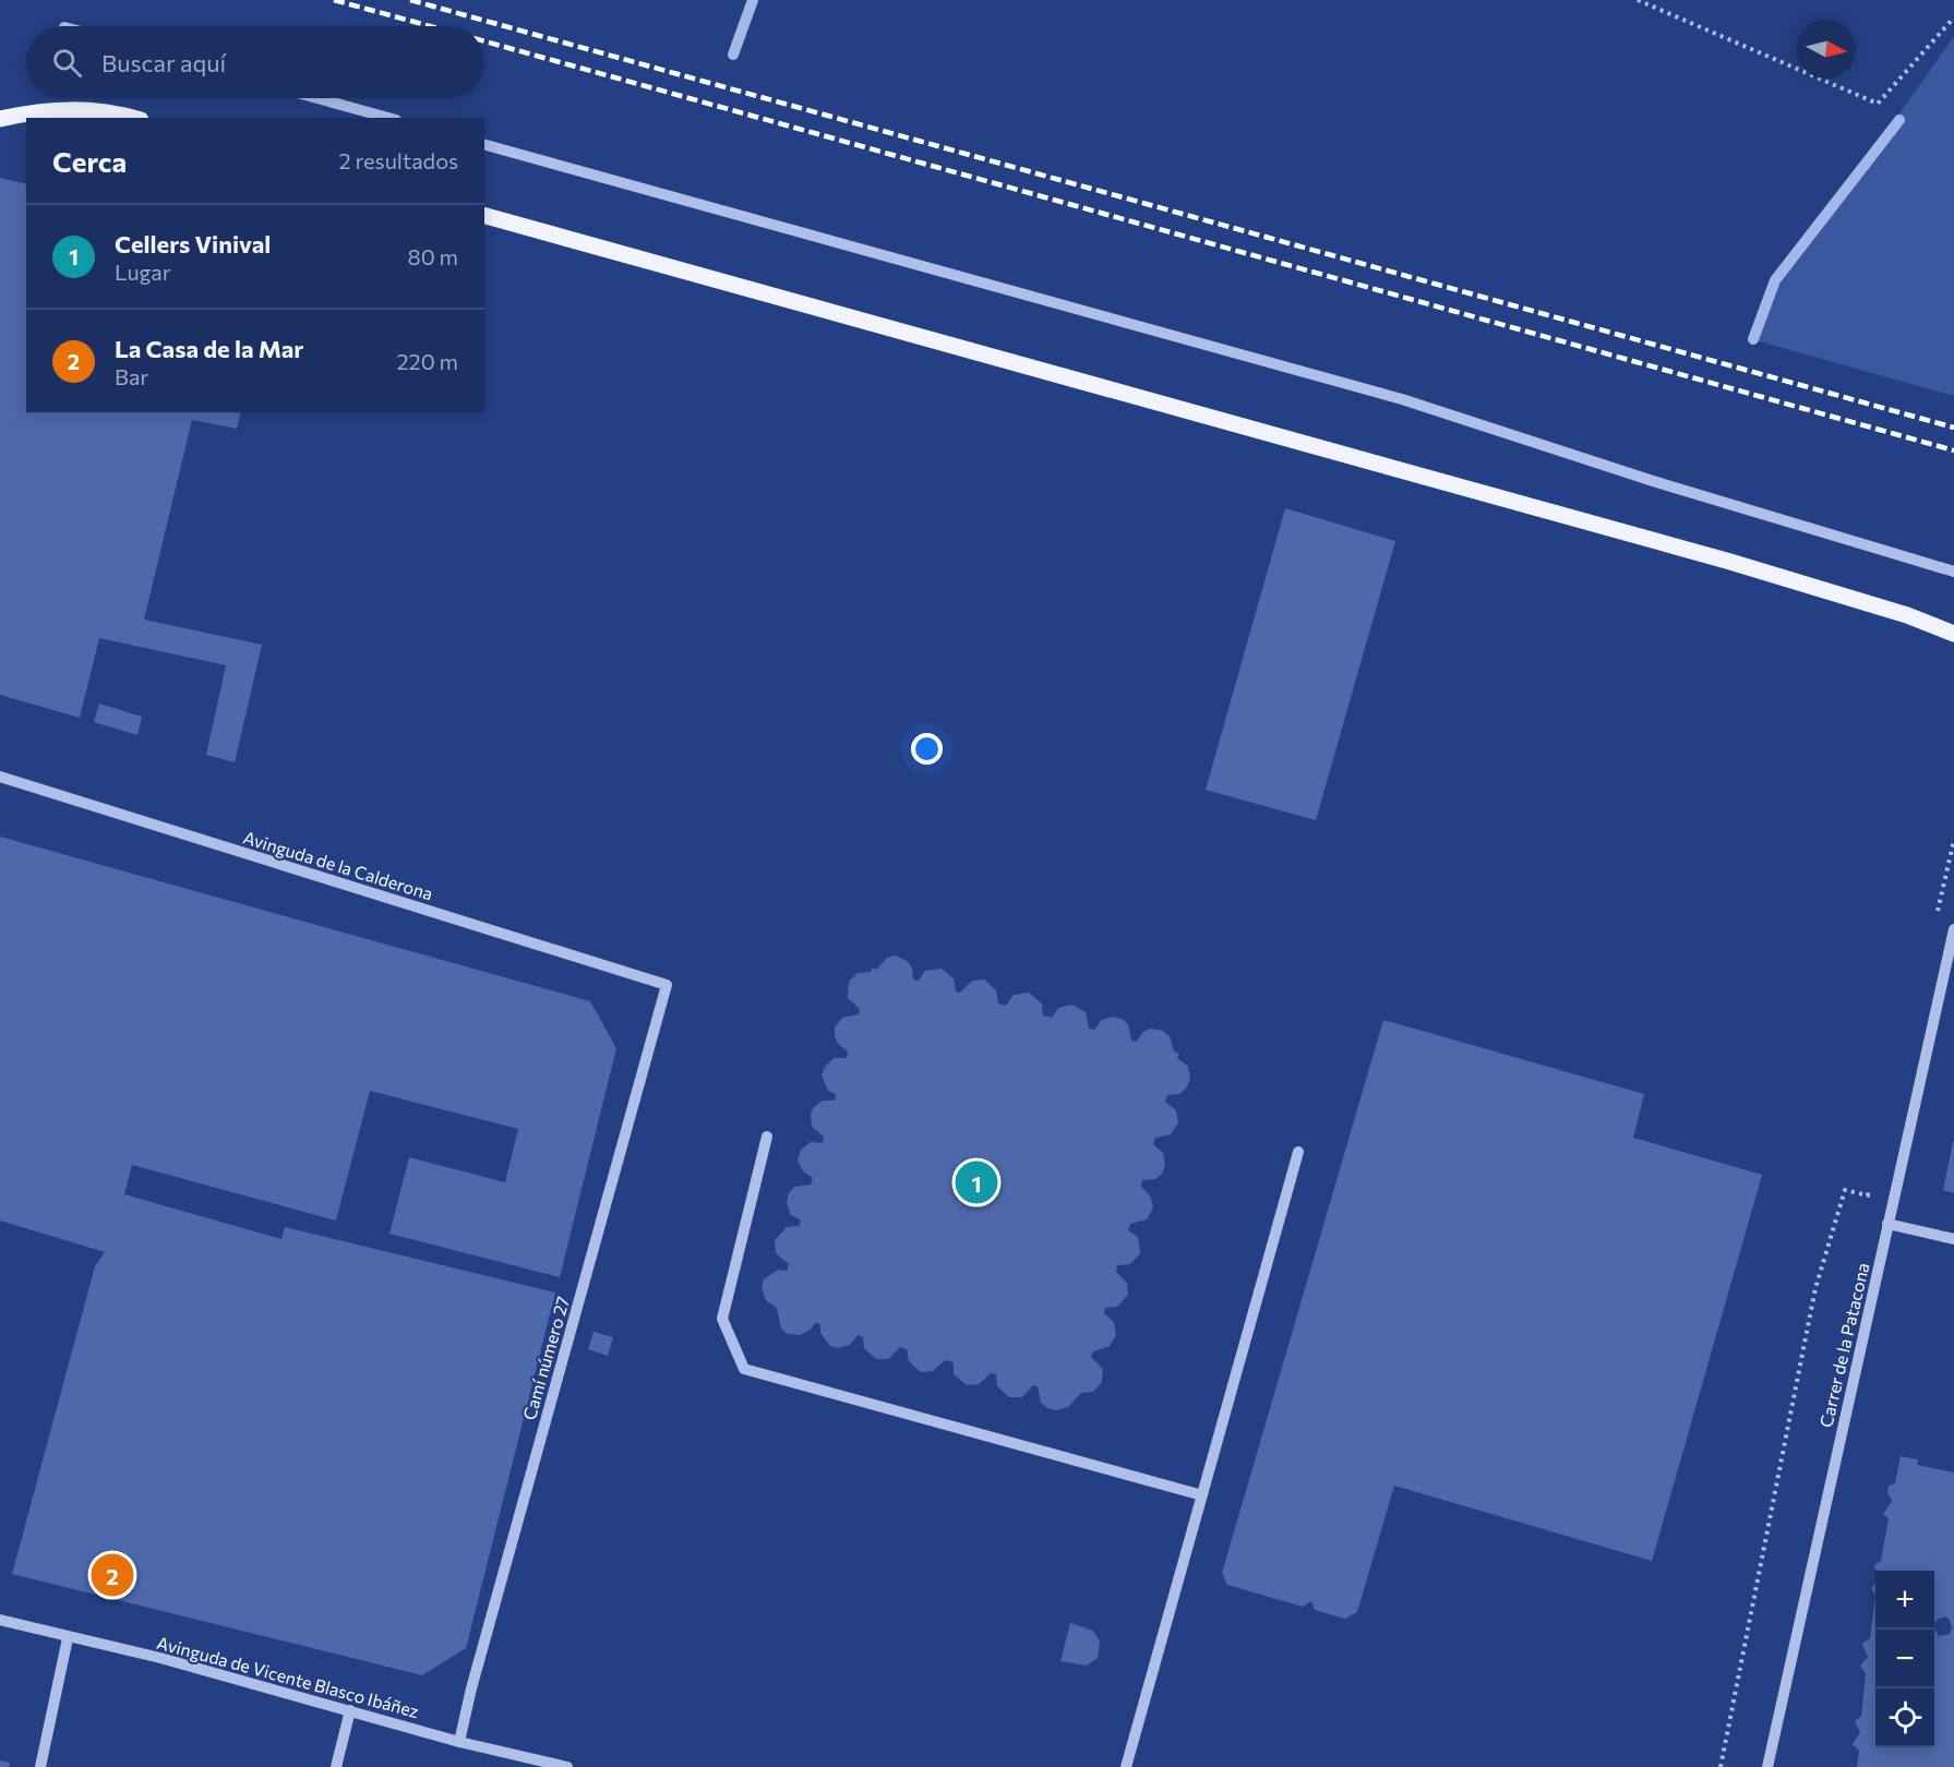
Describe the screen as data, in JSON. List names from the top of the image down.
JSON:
{
  "streets": {
    "street": [
      "Avinguda de la Calderona",
      "Carrer de la Patacona",
      "Camí número 27",
      "Avinguda de Vicente Blasco Ibáñez"
    ]
  },
  "crossings": [
    ["Avinguda de la Calderona", "Camí número 27"],
    ["Camí número 27", "Avinguda de Vicente Blasco Ibáñez"]
  ],
  "north": "right",
  "page": {
    "search": "Buscar aquí",
    "heading": ["Cerca", "2 resultados"],
    "list": [
      {
        "mark": "1",
        "name": "Cellers Vinival",
        "note": "Lugar",
        "value": "80 m"
      },
      {
        "mark": "2",
        "name": "La Casa de la Mar",
        "note": "Bar",
        "value": "220 m"
      }
    ],
    "pins": ["1", "2"],
    "map_buttons": ["+", "−"]
  }
}
